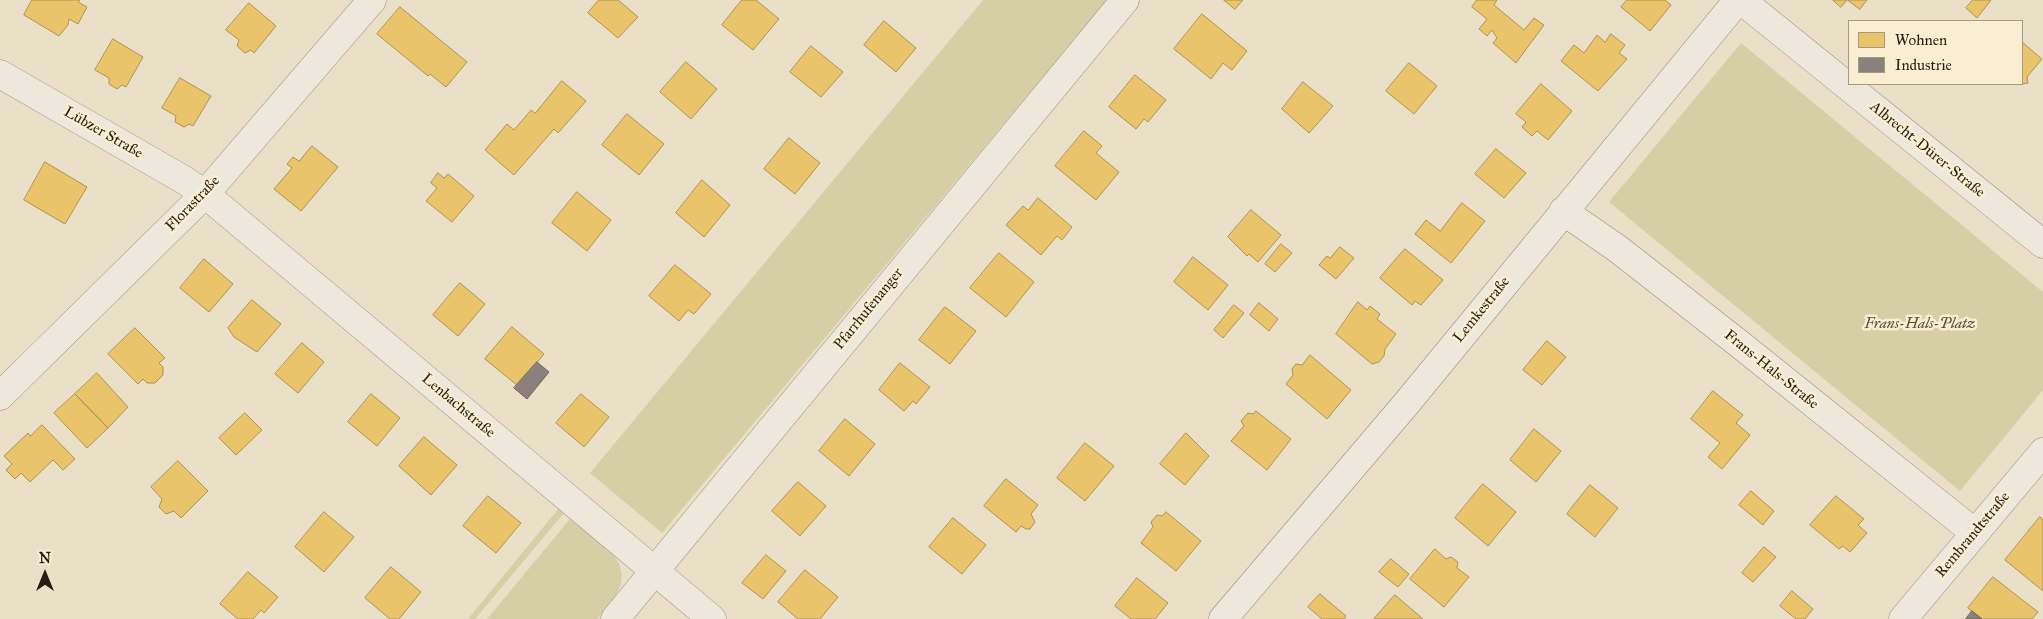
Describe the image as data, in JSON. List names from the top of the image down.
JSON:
{
  "streets": {
    "street": [
      "Lübzer Straße",
      "Albrecht-Dürer-Straße",
      "Florastraße",
      "Pfarrhufenanger",
      "Lemkestraße",
      "Frans-Hals-Straße",
      "Lenbachstraße",
      "Rembrandtstraße"
    ]
  },
  "crossings": [
    ["Lübzer Straße", "Florastraße"],
    ["Lübzer Straße", "Lenbachstraße"],
    ["Albrecht-Dürer-Straße", "Lemkestraße"],
    ["Florastraße", "Lenbachstraße"],
    ["Pfarrhufenanger", "Lenbachstraße"],
    ["Lemkestraße", "Frans-Hals-Straße"],
    ["Frans-Hals-Straße", "Rembrandtstraße"]
  ],
  "parks": ["Frans-Hals-Platz"],
  "legend": ["Wohnen", "Industrie"],
  "north": "top"
}
